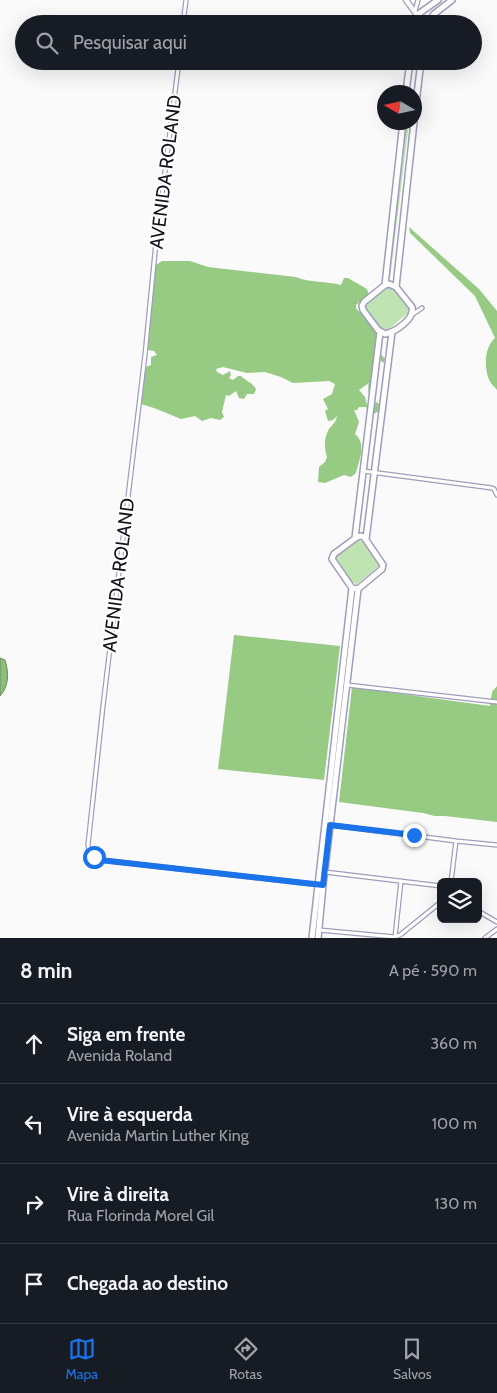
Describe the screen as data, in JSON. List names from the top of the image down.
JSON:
{
  "streets": {
    "street": ["AVENIDA ROLAND"]
  },
  "north": "left",
  "page": {
    "search": "Pesquisar aqui",
    "heading": ["8 min", "A pé · 590 m"],
    "list": [
      ["Siga em frente", "Avenida Roland", "360 m"],
      ["Vire à esquerda", "Avenida Martin Luther King", "100 m"],
      ["Vire à direita", "Rua Florinda Morel Gil", "130 m"],
      "Chegada ao destino"
    ],
    "nav": ["Mapa", "Rotas", "Salvos"]
  }
}
